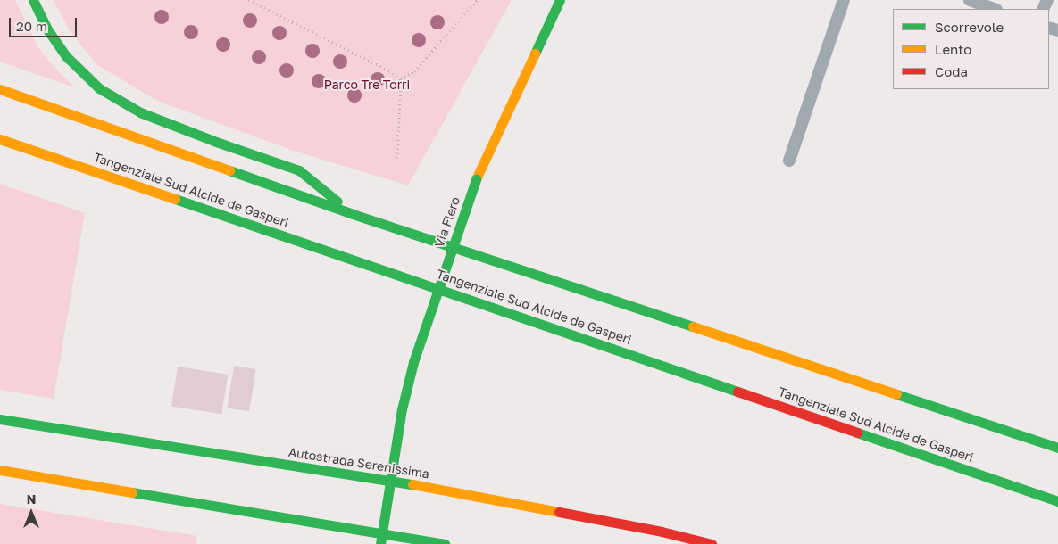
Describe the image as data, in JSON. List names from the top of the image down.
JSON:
{
  "streets": {
    "main road": ["Tangenziale Sud Alcide de Gasperi", "Via Flero", "Autostrada Serenissima"]
  },
  "parks": ["Parco Tre Torri"],
  "legend": ["Scorrevole", "Lento", "Coda"],
  "scale_bar": "20 m",
  "north": "top"
}
